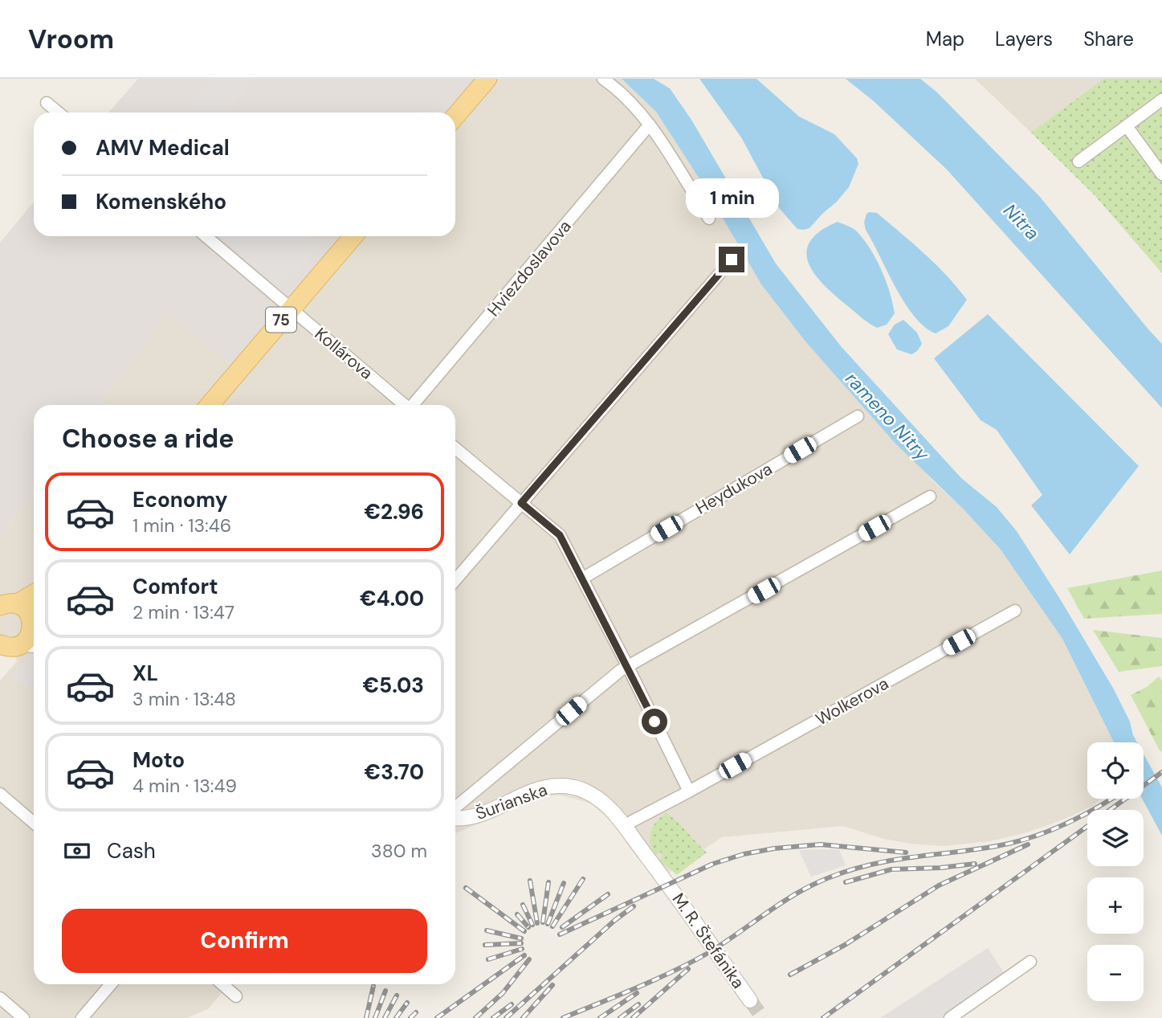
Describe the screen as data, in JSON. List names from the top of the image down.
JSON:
{
  "streets": {
    "main road": ["75"],
    "street": [
      "Hviezdoslavova",
      "Kollárova",
      "Heydukova",
      "Wolkerova",
      "Šurianska",
      "M. R. Štefánika"
    ]
  },
  "crossings": [
    ["75", "Kollárova"],
    ["Šurianska", "M. R. Štefánika"]
  ],
  "water": ["Nitra", "rameno Nitry"],
  "page": {
    "header": "Vroom",
    "nav": ["Map", "Layers", "Share"],
    "banner": ["AMV Medical", "Komenského"],
    "bubble": "1 min",
    "heading": "Choose a ride",
    "list": [
      {
        "name": "Economy",
        "note": "1 min · 13:46",
        "value": "€2.96"
      },
      {
        "name": "Comfort",
        "note": "2 min · 13:47",
        "value": "€4.00"
      },
      {
        "name": "XL",
        "note": "3 min · 13:48",
        "value": "€5.03"
      },
      {
        "name": "Moto",
        "note": "4 min · 13:49",
        "value": "€3.70"
      }
    ],
    "map_buttons": ["+", "−"],
    "pay": ["Cash", "380 m"],
    "buttons": "Confirm"
  }
}
